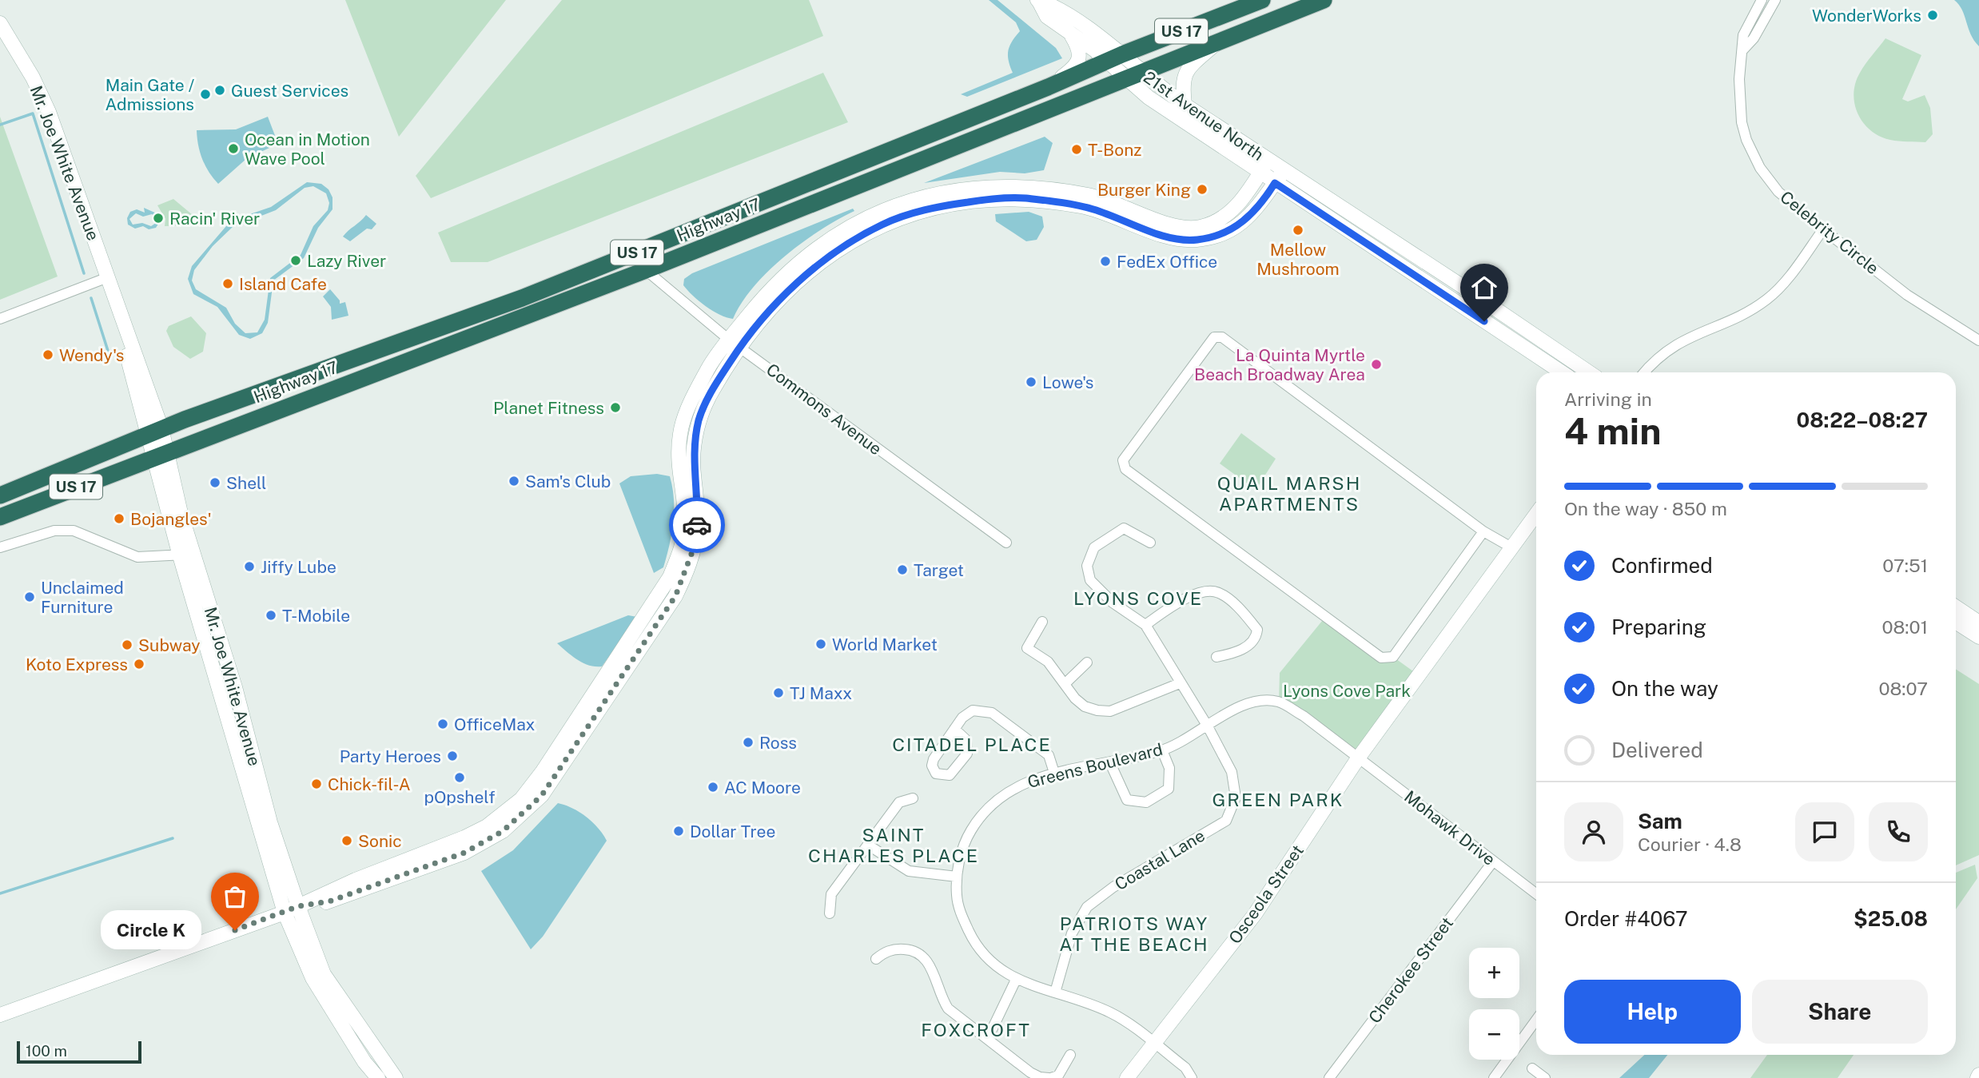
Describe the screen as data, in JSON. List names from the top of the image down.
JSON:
{
  "streets": {
    "highway": ["US 17", "Highway 17"],
    "street": [
      "21st Avenue North",
      "Mr. Joe White Avenue",
      "Celebrity Circle",
      "Commons Avenue",
      "Greens Boulevard",
      "Mohawk Drive",
      "Coastal Lane",
      "Osceola Street",
      "Cherokee Street"
    ]
  },
  "crossings": [
    ["21st Avenue North", "Highway 17"],
    ["Mr. Joe White Avenue", "Highway 17"],
    ["Highway 17", "Commons Avenue"],
    ["Greens Boulevard", "Mohawk Drive"],
    ["Greens Boulevard", "Coastal Lane"],
    ["Greens Boulevard", "Osceola Street"],
    ["Mohawk Drive", "Osceola Street"],
    ["Mohawk Drive", "Cherokee Street"]
  ],
  "districts": [
    "QUAIL MARSH APARTMENTS",
    "LYONS COVE",
    "CITADEL PLACE",
    "GREEN PARK",
    "SAINT CHARLES PLACE",
    "PATRIOTS WAY AT THE BEACH",
    "FOXCROFT"
  ],
  "parks": ["Lyons Cove Park"],
  "places": [
    "WonderWorks",
    "Guest Services",
    "Main Gate / Admissions",
    "Ocean in Motion Wave Pool",
    "T-Bonz",
    "Burger King",
    "Racin' River",
    "Mellow Mushroom",
    "Lazy River",
    "FedEx Office",
    "Island Cafe",
    "Wendy's",
    "La Quinta Myrtle Beach Broadway Area",
    "Lowe's",
    "Planet Fitness",
    "Sam's Club",
    "Shell",
    "Bojangles'",
    "Jiffy Lube",
    "Target",
    "Unclaimed Furniture",
    "T-Mobile",
    "World Market",
    "Subway",
    "Koto Express",
    "TJ Maxx",
    "OfficeMax",
    "Ross",
    "Party Heroes",
    "pOpshelf",
    "Chick-fil-A",
    "AC Moore",
    "Dollar Tree",
    "Sonic",
    "Circle K"
  ],
  "scale_bar": "100 m",
  "page": {
    "heading": ["4 min", "Arriving in", "08:22–08:27"],
    "panel": [
      "Sam",
      "Courier · 4.8",
      "Order #4067",
      "$25.08"
    ],
    "bar": "On the way · 850 m",
    "list": [
      ["Confirmed", "07:51"],
      ["Preparing", "08:01"],
      ["On the way", "08:07"],
      "Delivered"
    ],
    "bubble": "Circle K",
    "map_buttons": ["+", "−"],
    "buttons": ["Help", "Share"],
    "scale": "100 m"
  }
}
